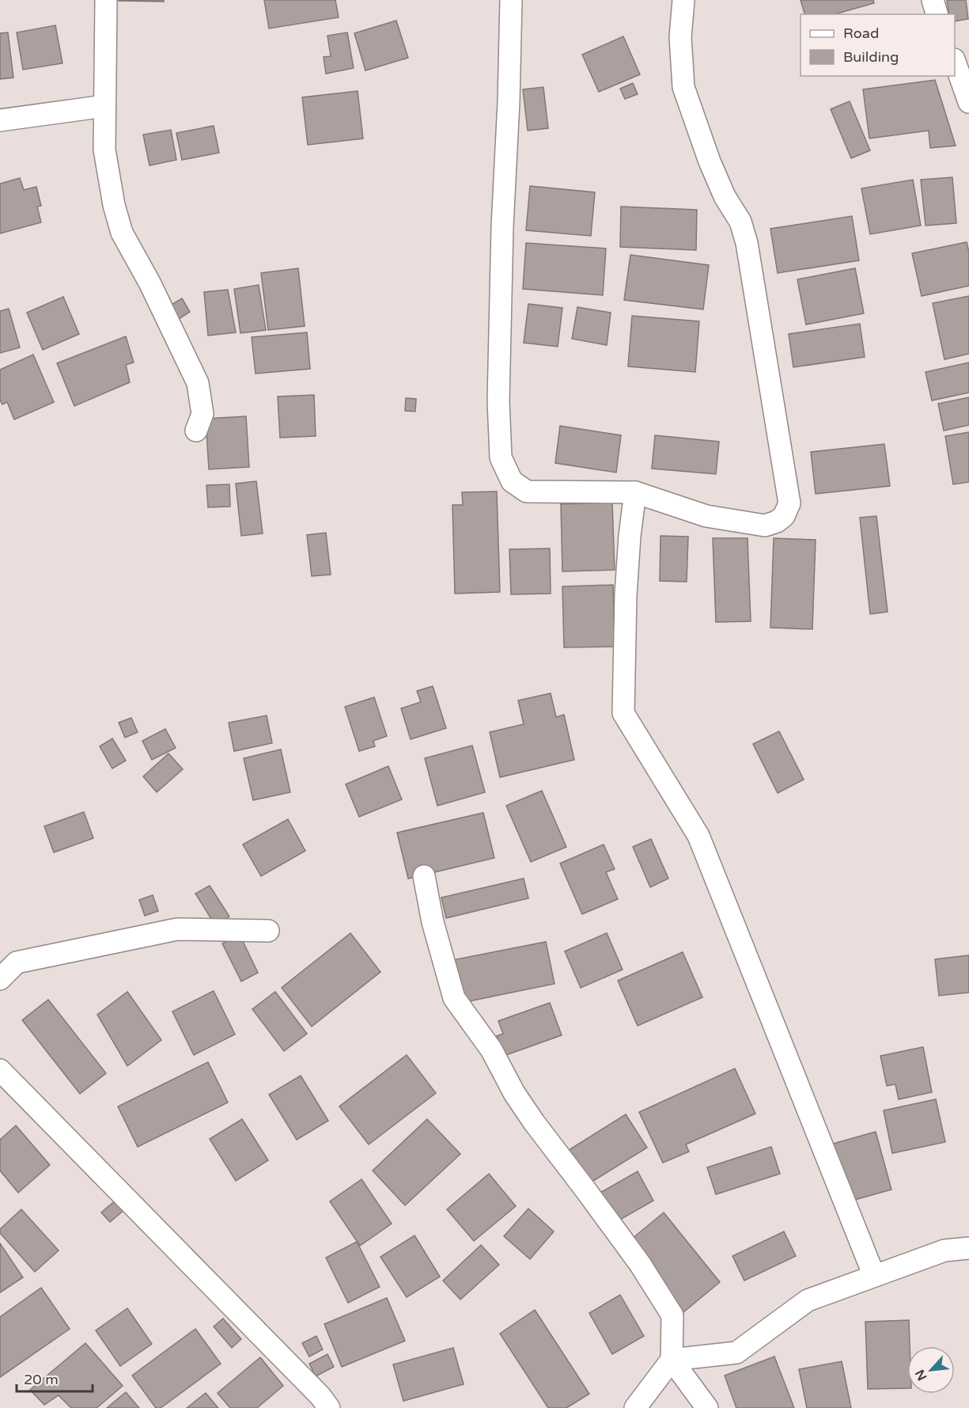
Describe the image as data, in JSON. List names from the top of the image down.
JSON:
{
  "legend": ["Road", "Building"],
  "scale_bar": "20 m",
  "north": "bottom left"
}
